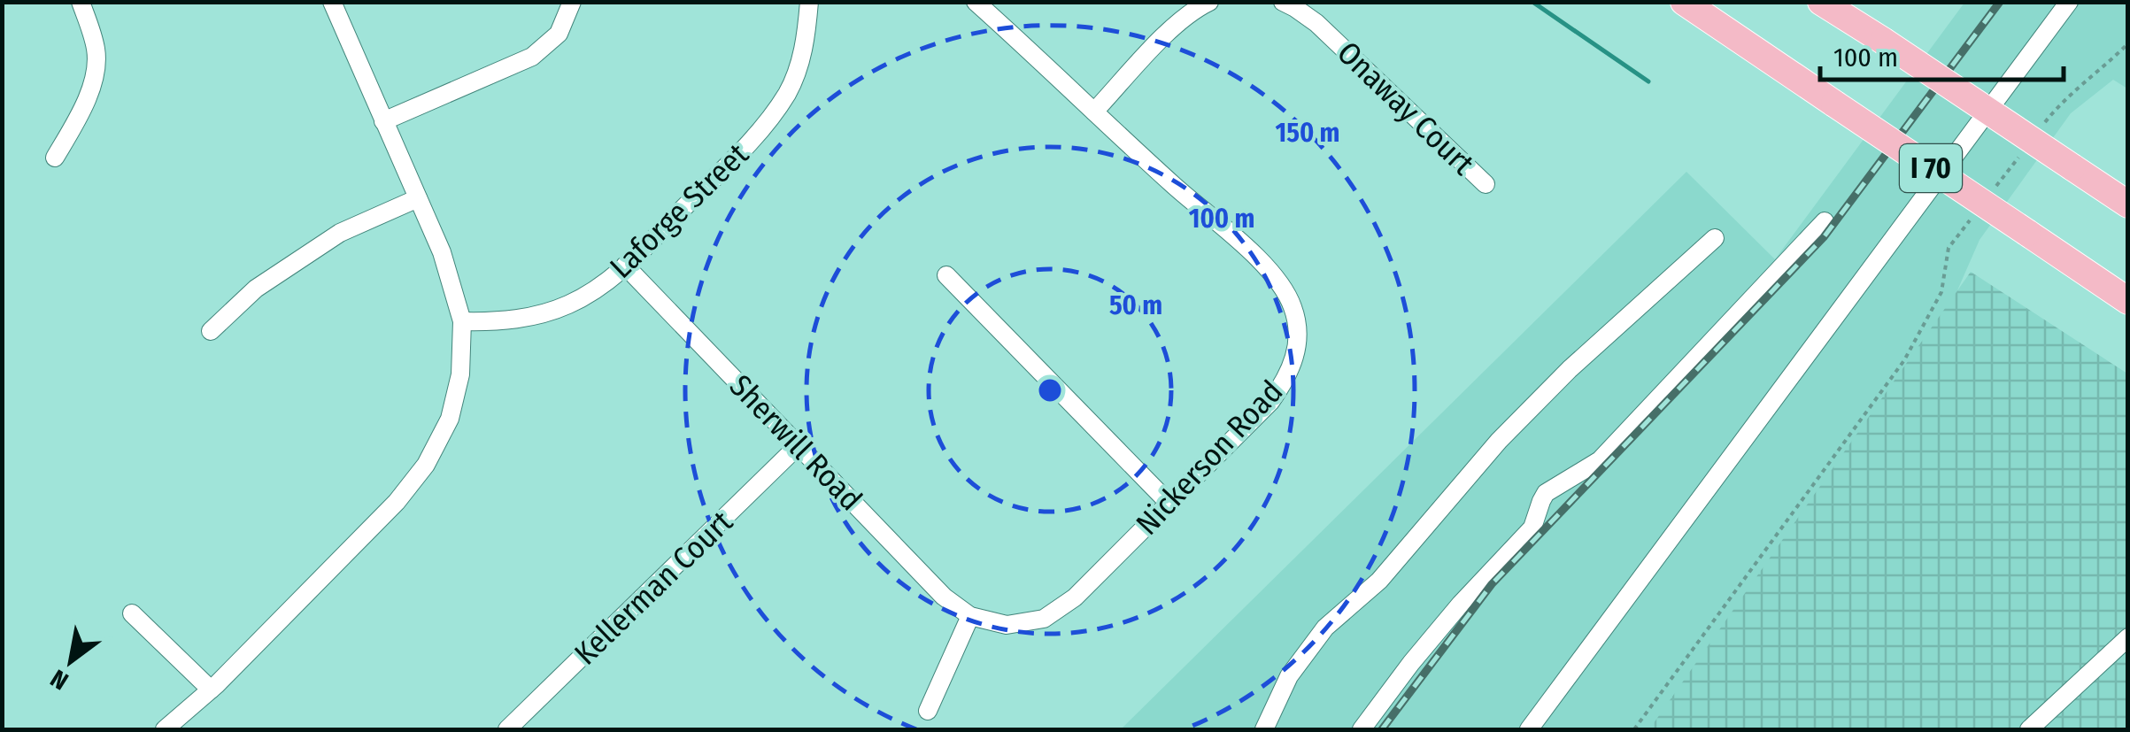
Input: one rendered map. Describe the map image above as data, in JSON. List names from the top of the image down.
{
  "streets": {
    "highway": ["I 70"],
    "street": [
      "Onaway Court",
      "Laforge Street",
      "Sherwill Road",
      "Nickerson Road",
      "Kellerman Court"
    ]
  },
  "crossings": [
    ["Laforge Street", "Sherwill Road"],
    ["Sherwill Road", "Nickerson Road"],
    ["Sherwill Road", "Kellerman Court"]
  ],
  "scale_bar": "100 m",
  "north": "bottom left",
  "rings": ["150 m", "100 m", "50 m"]
}
